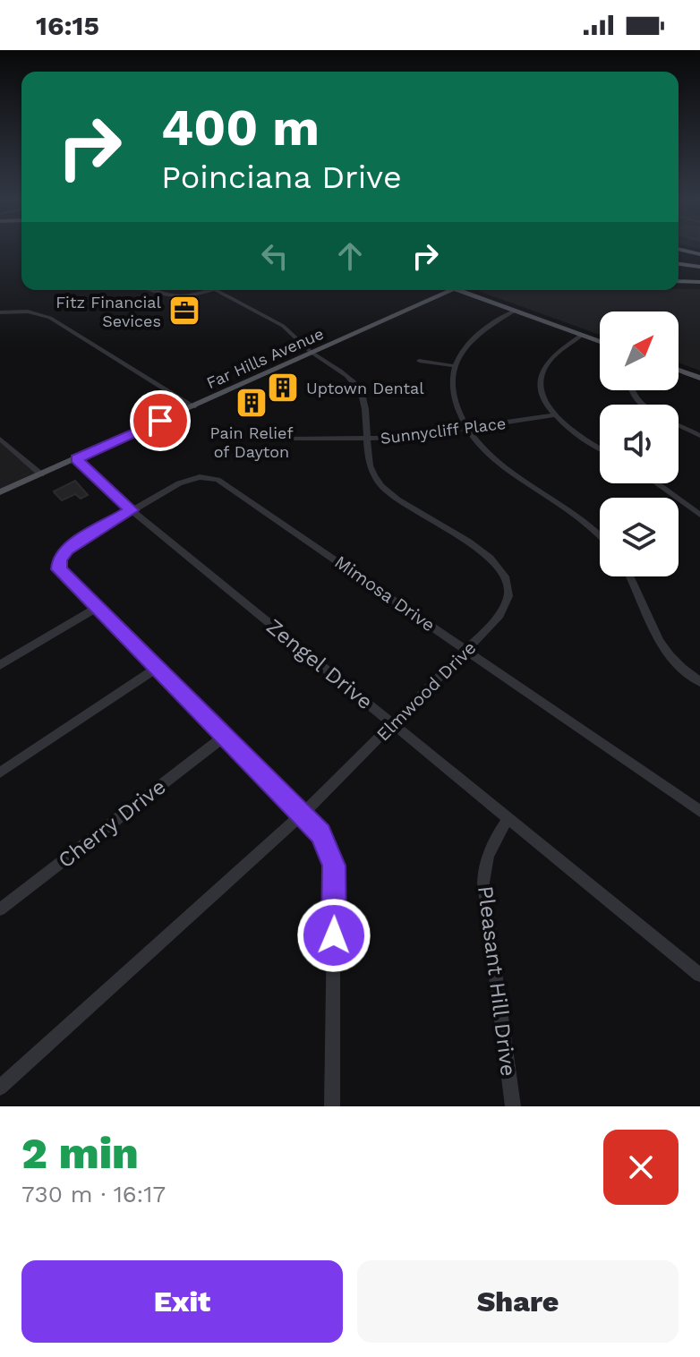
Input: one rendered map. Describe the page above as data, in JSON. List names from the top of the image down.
{
  "streets": {
    "main road": ["Far Hills Avenue"],
    "street": [
      "Sunnycliff Place",
      "Mimosa Drive",
      "Zengel Drive",
      "Elmwood Drive",
      "Cherry Drive",
      "Pleasant Hill Drive"
    ]
  },
  "crossings": [
    ["Far Hills Avenue", "Zengel Drive"],
    ["Far Hills Avenue", "Elmwood Drive"],
    ["Sunnycliff Place", "Elmwood Drive"],
    ["Mimosa Drive", "Zengel Drive"],
    ["Mimosa Drive", "Elmwood Drive"],
    ["Zengel Drive", "Elmwood Drive"],
    ["Zengel Drive", "Pleasant Hill Drive"]
  ],
  "places": {
    "office": ["Fitz Financial Sevices"],
    "building": ["Uptown Dental", "Pain Relief of Dayton"]
  },
  "north": "top right",
  "page": {
    "status": "16:15",
    "turn": ["400 m", "Poinciana Drive"],
    "heading": ["2 min", "730 m · 16:17"],
    "buttons": ["Exit", "Share"]
  }
}
